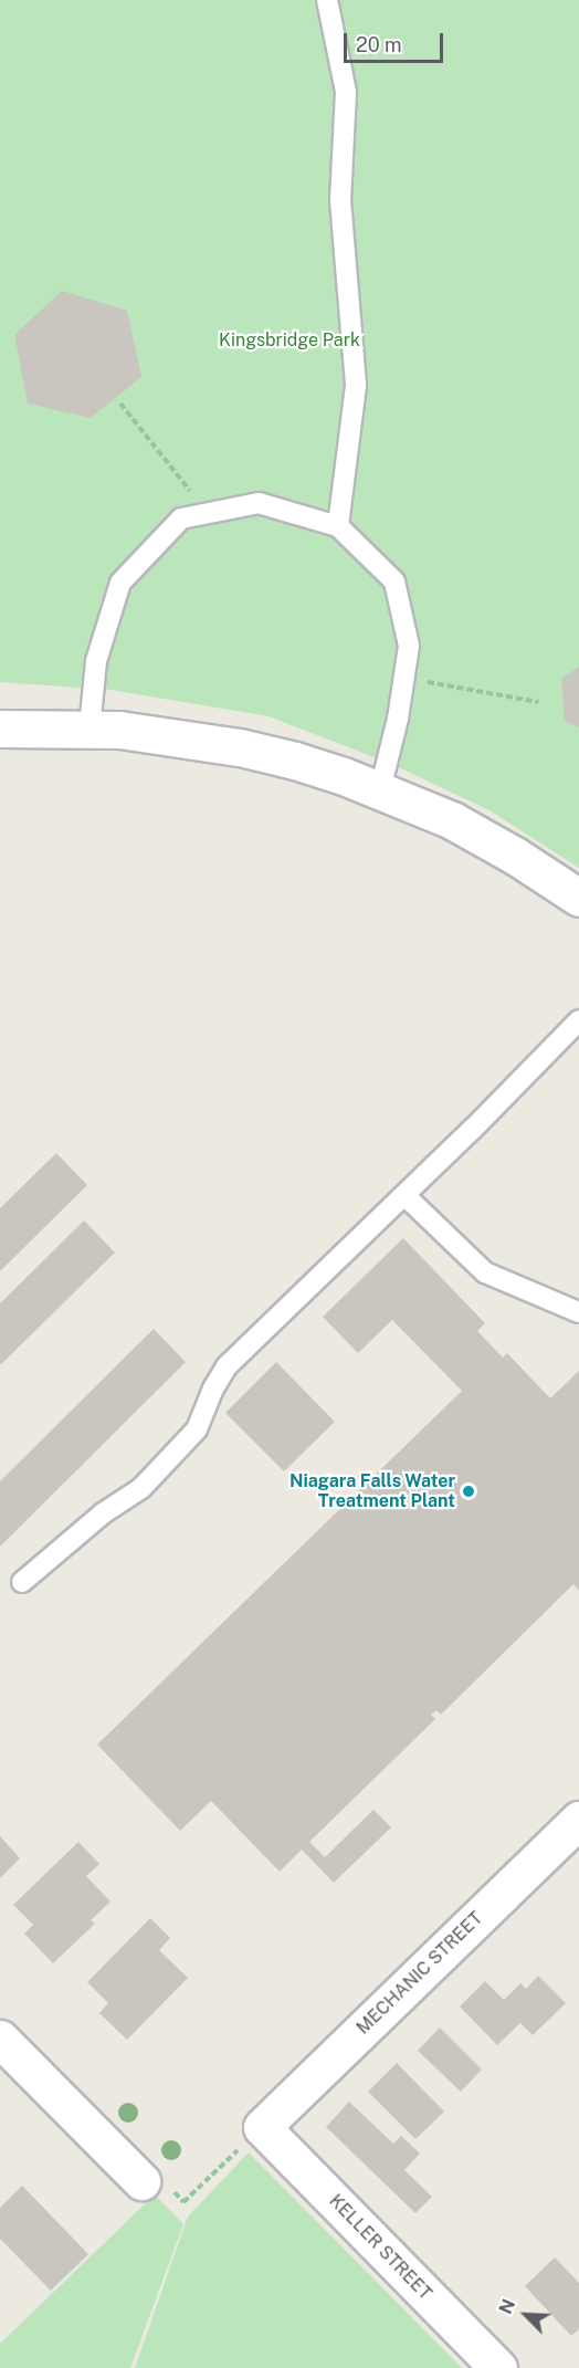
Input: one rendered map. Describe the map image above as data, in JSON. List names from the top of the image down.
{
  "streets": {
    "street": ["MECHANIC STREET", "KELLER STREET"]
  },
  "crossings": [
    ["MECHANIC STREET", "KELLER STREET"]
  ],
  "parks": ["Kingsbridge Park"],
  "places": ["Niagara Falls Water Treatment Plant"],
  "scale_bar": "20 m",
  "north": "top left"
}
